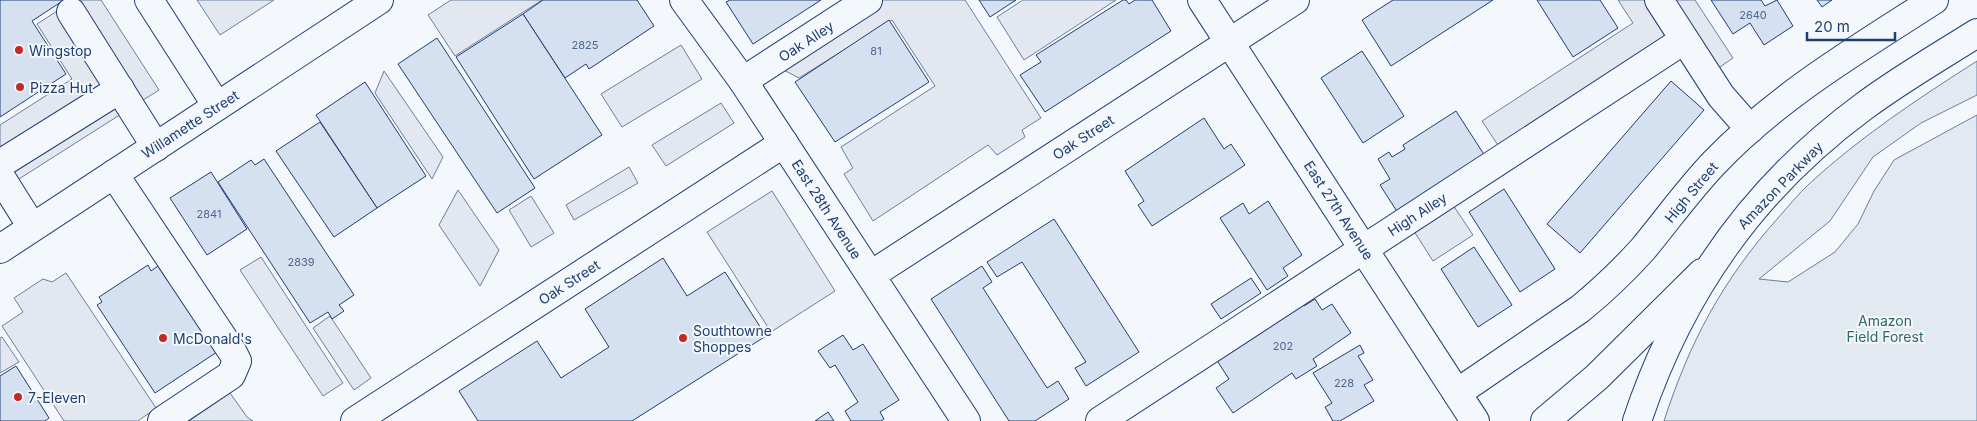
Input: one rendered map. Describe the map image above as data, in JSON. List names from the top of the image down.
{
  "streets": {
    "street": [
      "Oak Alley",
      "Willamette Street",
      "Oak Street",
      "Amazon Parkway",
      "High Street",
      "East 28th Avenue",
      "East 27th Avenue",
      "High Alley"
    ]
  },
  "crossings": [
    ["Oak Alley", "East 28th Avenue"],
    ["Oak Street", "East 28th Avenue"],
    ["Oak Street", "East 27th Avenue"],
    ["High Street", "East 27th Avenue"],
    ["East 27th Avenue", "High Alley"]
  ],
  "parks": ["Amazon Field Forest"],
  "places": [
    "Wingstop",
    "Pizza Hut",
    "McDonald's",
    "Southtowne Shoppes",
    "7-Eleven"
  ],
  "house_numbers": [
    "2640",
    "2825",
    "81",
    "2841",
    "2839",
    "202",
    "228"
  ],
  "scale_bar": "20 m"
}
